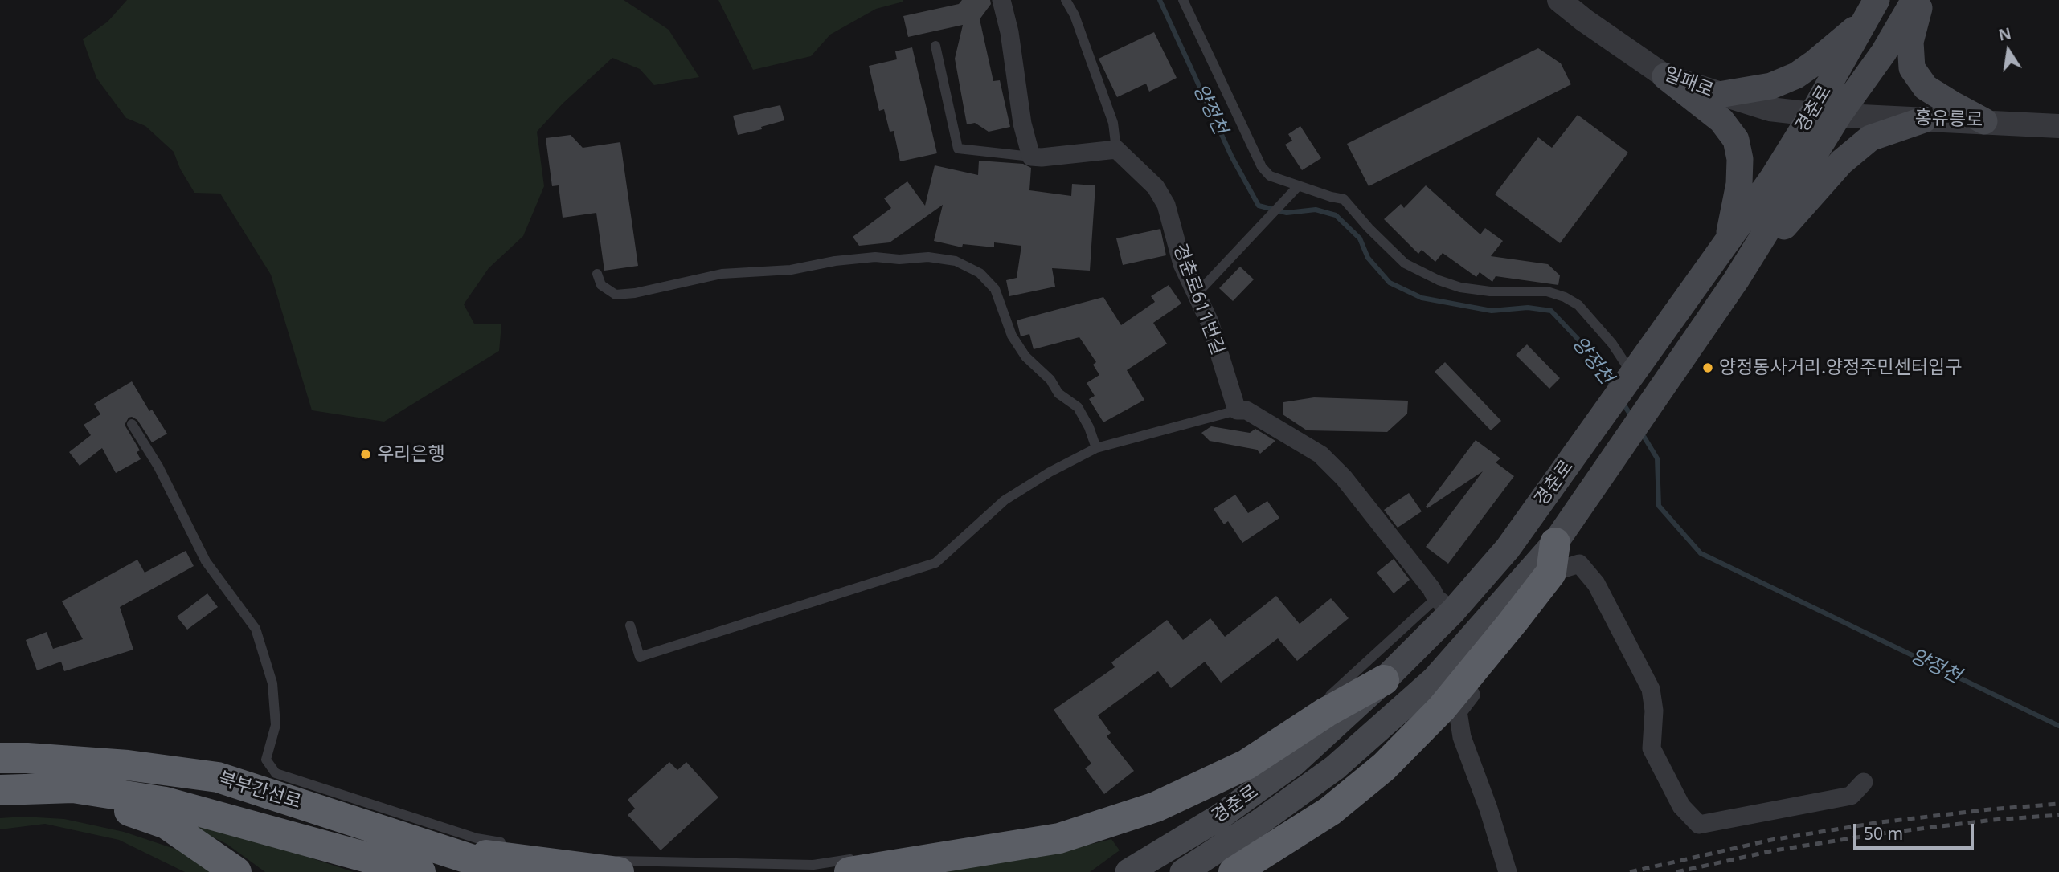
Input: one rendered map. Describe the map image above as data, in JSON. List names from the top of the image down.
{
  "streets": {
    "highway": ["북부간선로"],
    "main road": ["경춘로"],
    "street": ["일패로", "홍유릉로", "경춘로611번길"]
  },
  "crossings": [
    ["일패로", "경춘로"],
    ["일패로", "홍유릉로"],
    ["경춘로", "홍유릉로"]
  ],
  "water": ["양정천"],
  "places": ["양정동사거리.양정주민센터입구", "우리은행"],
  "scale_bar": "50 m",
  "north": "top"
}
